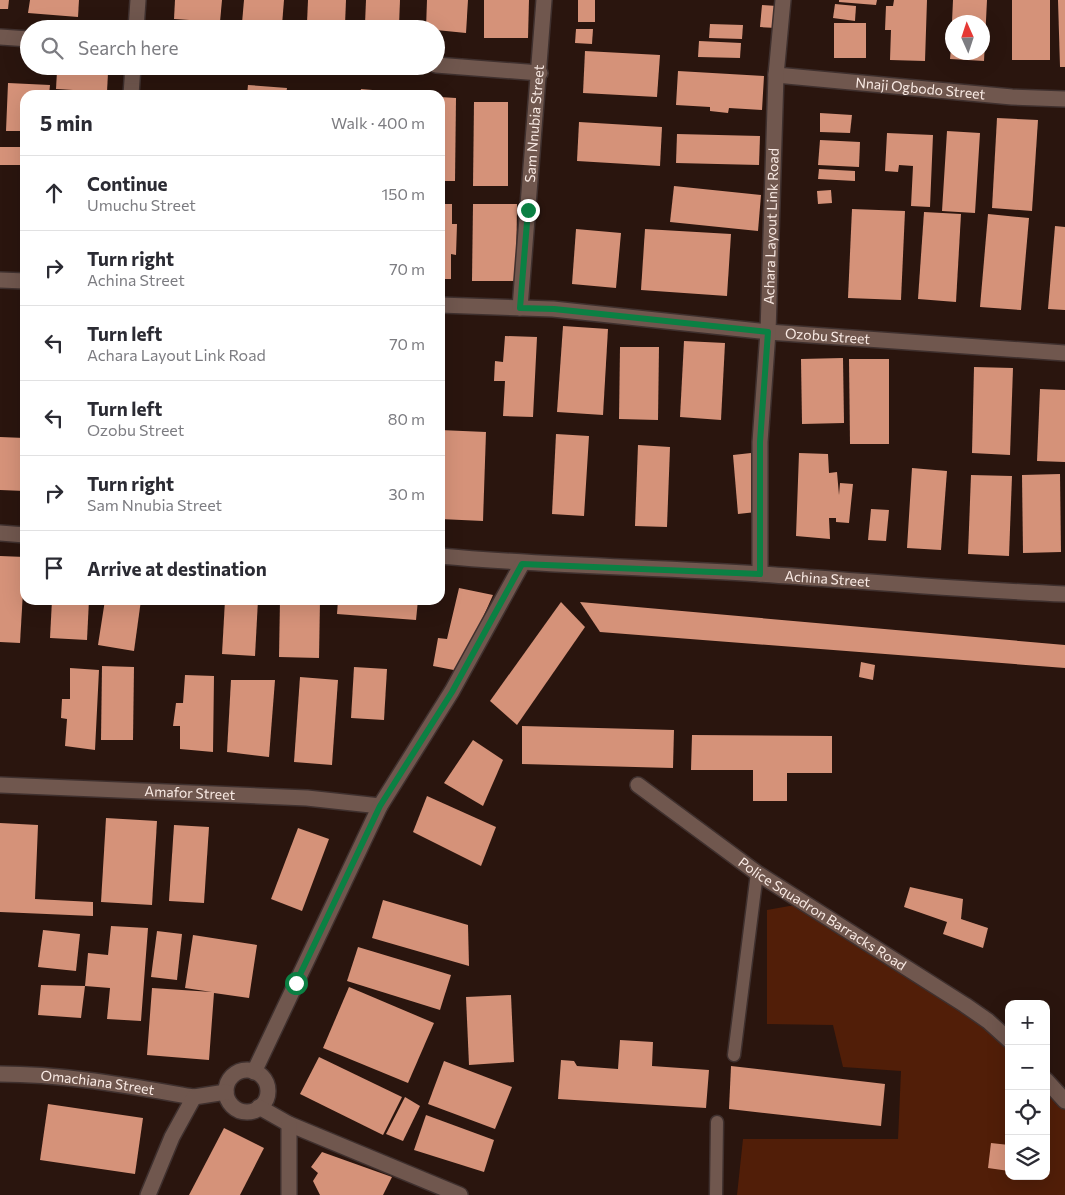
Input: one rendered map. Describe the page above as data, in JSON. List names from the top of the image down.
{
  "streets": {
    "street": [
      "Nnaji Ogbodo Street",
      "Sam Nnubia Street",
      "Achara Layout Link Road",
      "Ozobu Street",
      "Achina Street",
      "Amafor Street",
      "Police Squadron Barracks Road",
      "Omachiana Street"
    ]
  },
  "crossings": [
    ["Nnaji Ogbodo Street", "Achara Layout Link Road"],
    ["Sam Nnubia Street", "Ozobu Street"],
    ["Achara Layout Link Road", "Ozobu Street"],
    ["Achara Layout Link Road", "Achina Street"]
  ],
  "north": "top",
  "page": {
    "search": "Search here",
    "heading": ["5 min", "Walk · 400 m"],
    "list": [
      ["Continue", "Umuchu Street", "150 m"],
      ["Turn right", "Achina Street", "70 m"],
      ["Turn left", "Achara Layout Link Road", "70 m"],
      ["Turn left", "Ozobu Street", "80 m"],
      ["Turn right", "Sam Nnubia Street", "30 m"],
      "Arrive at destination"
    ],
    "map_buttons": ["+", "−"]
  }
}
